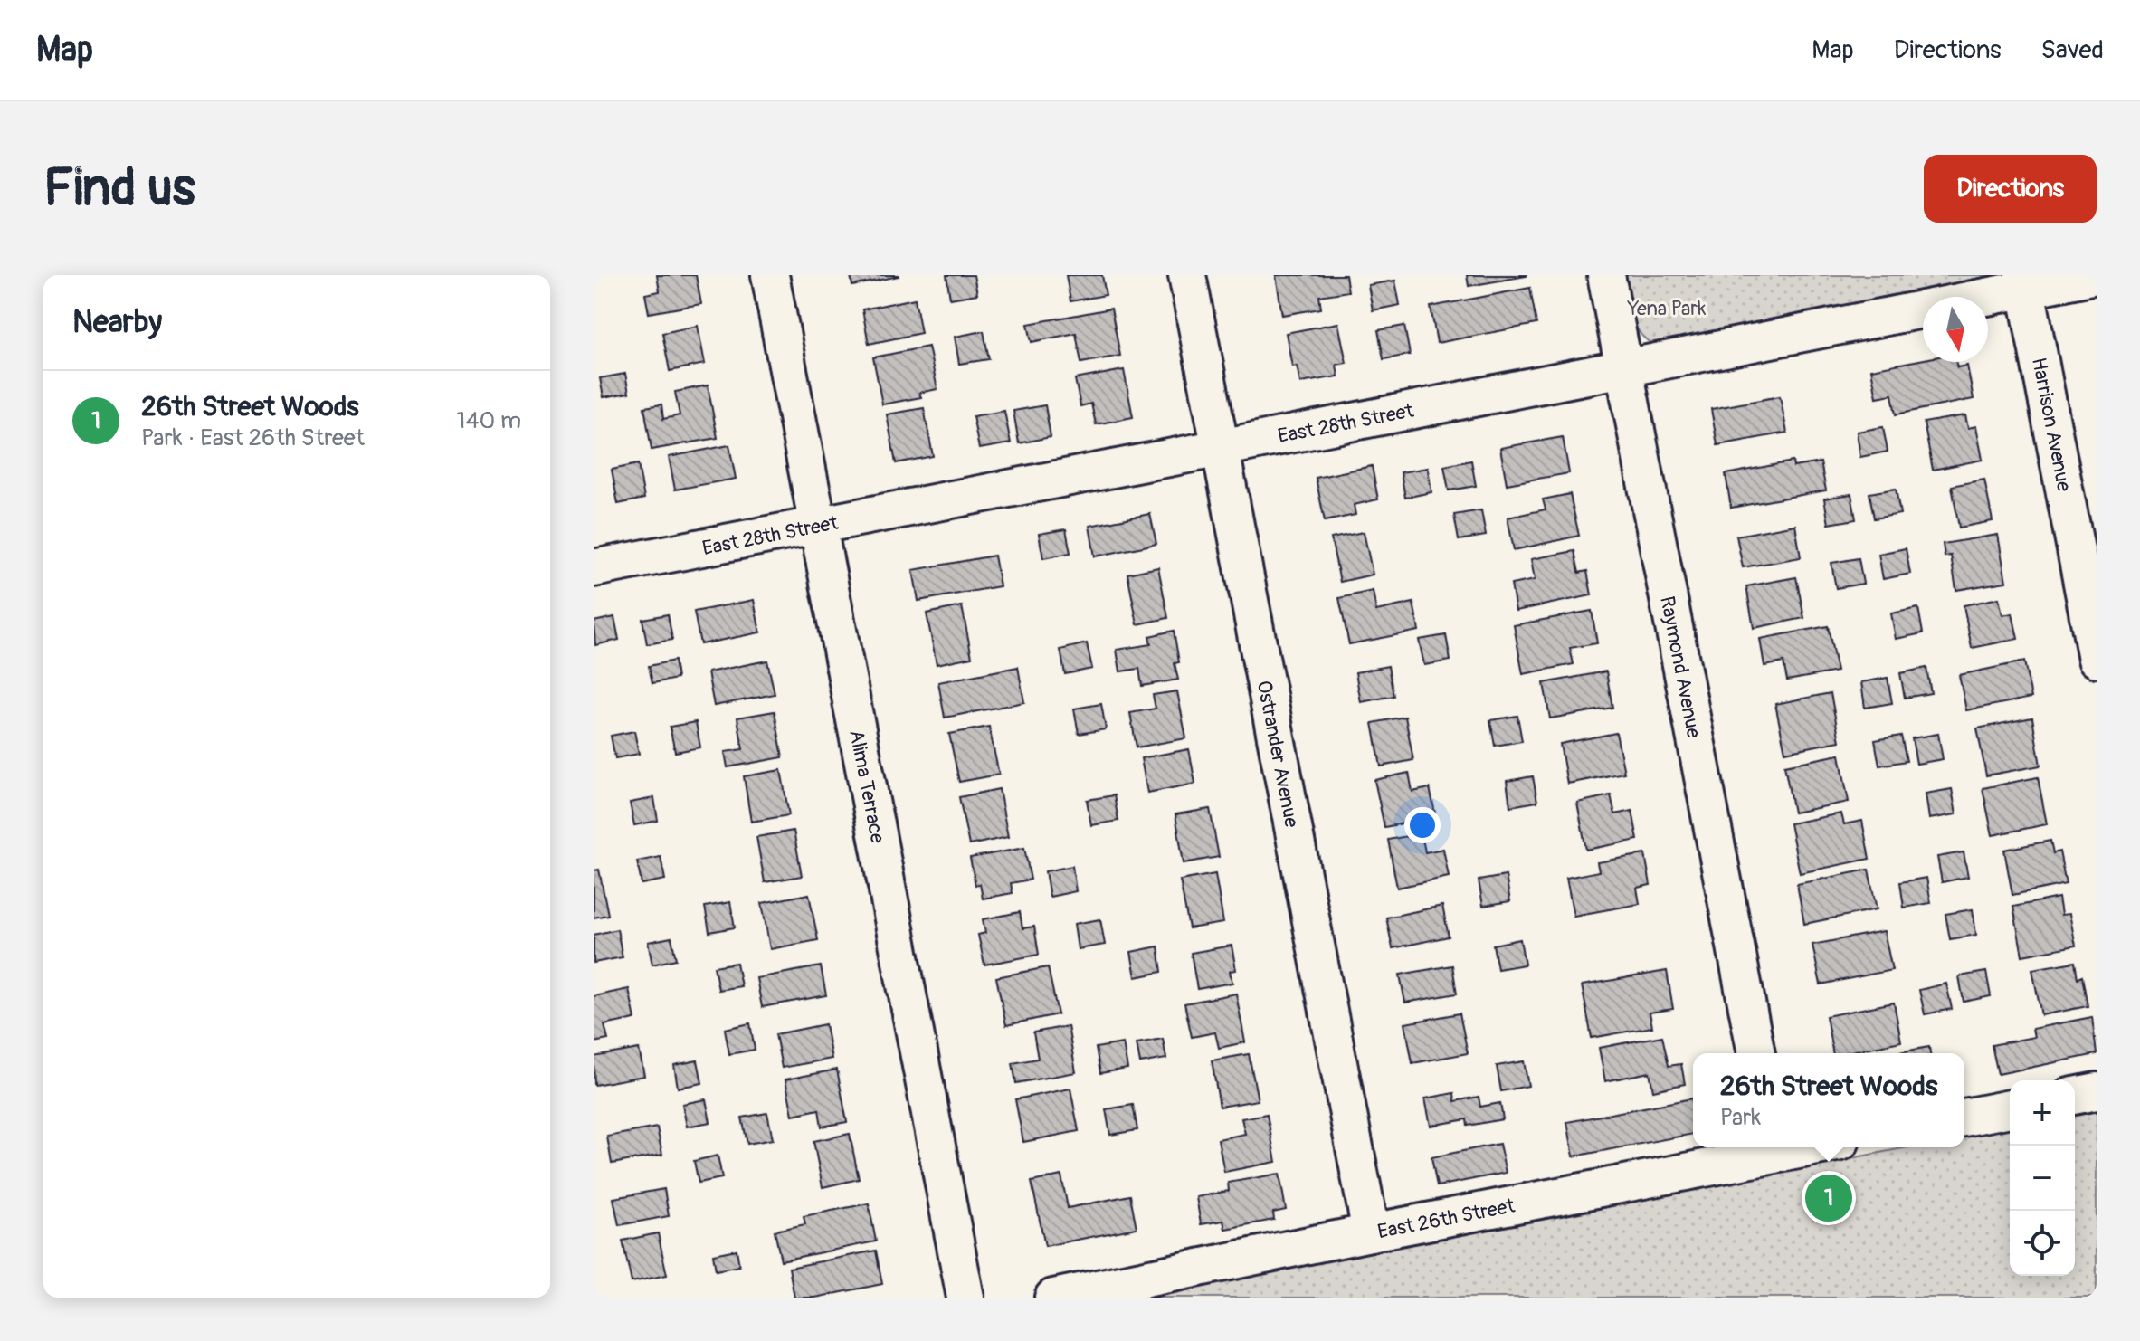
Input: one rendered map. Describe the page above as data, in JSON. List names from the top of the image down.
{
  "streets": {
    "street": [
      "East 28th Street",
      "Harrison Avenue",
      "Raymond Avenue",
      "Ostrander Avenue",
      "Alima Terrace",
      "East 26th Street"
    ]
  },
  "crossings": [
    ["East 28th Street", "Harrison Avenue"],
    ["East 28th Street", "Raymond Avenue"],
    ["East 28th Street", "Ostrander Avenue"],
    ["East 28th Street", "Alima Terrace"],
    ["Ostrander Avenue", "East 26th Street"]
  ],
  "parks": ["Yena Park"],
  "north": "bottom",
  "page": {
    "header": "Map",
    "nav": ["Map", "Directions", "Saved"],
    "buttons": "Directions",
    "title": "Find us",
    "heading": "Nearby",
    "list": [
      {
        "mark": "1",
        "name": "26th Street Woods",
        "note": "Park · East 26th Street",
        "value": "140 m"
      }
    ],
    "popup": ["26th Street Woods", "Park"],
    "map_buttons": ["+", "−"],
    "pins": "1"
  }
}
